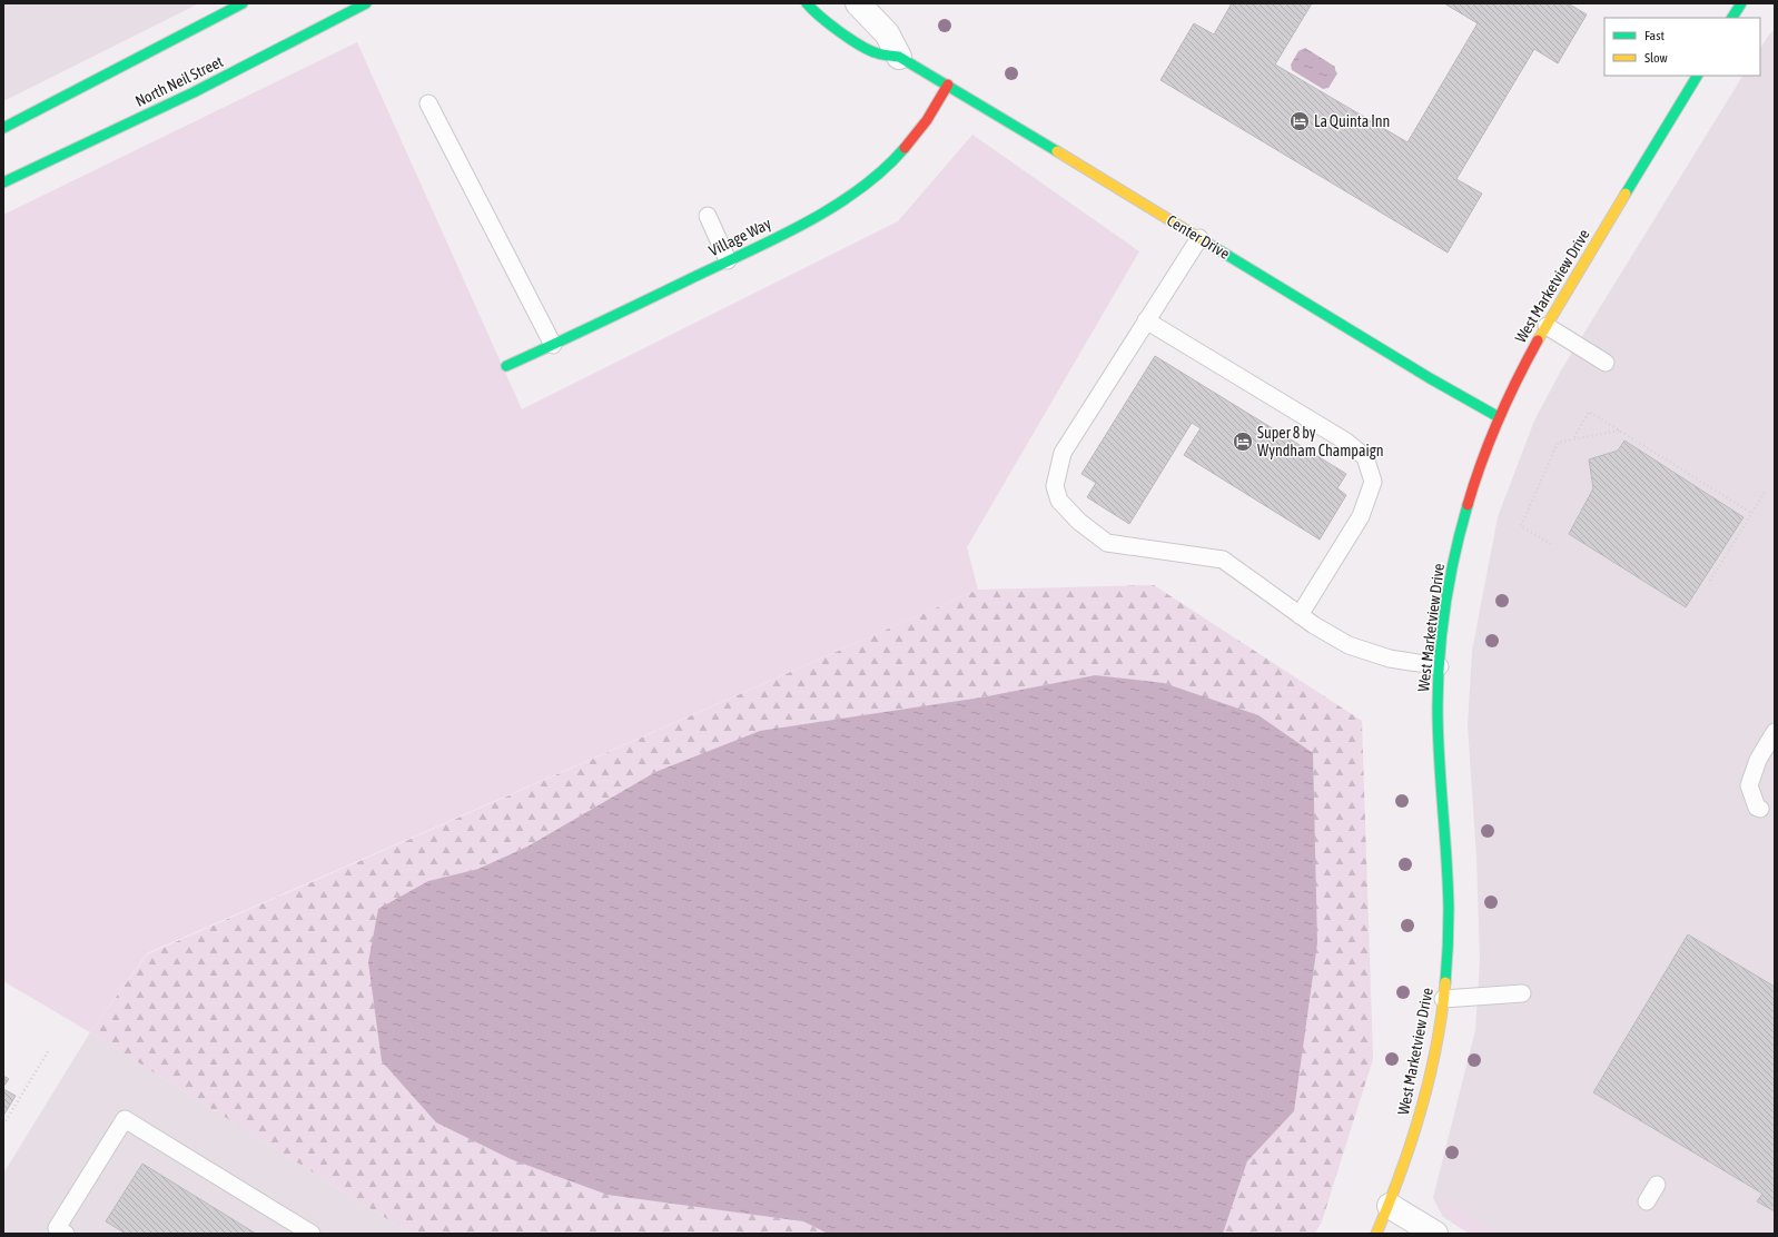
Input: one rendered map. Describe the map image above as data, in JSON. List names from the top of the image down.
{
  "streets": {
    "main road": [
      "North Neil Street",
      "Village Way",
      "Center Drive",
      "West Marketview Drive"
    ]
  },
  "crossings": [
    ["Village Way", "Center Drive"],
    ["Center Drive", "West Marketview Drive"]
  ],
  "places": {
    "hotel": ["La Quinta Inn", "Super 8 by Wyndham Champaign"]
  },
  "legend": ["Fast", "Slow"]
}
